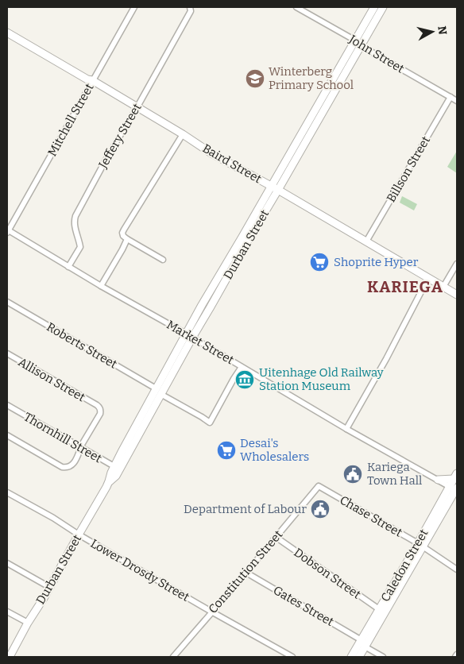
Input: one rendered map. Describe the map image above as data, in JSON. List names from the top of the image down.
{
  "streets": {
    "street": [
      "John Street",
      "Mitchell Street",
      "Jeffery Street",
      "Baird Street",
      "Billson Street",
      "Durban Street",
      "Market Street",
      "Roberts Street",
      "Allison Street",
      "Thornhill Street",
      "Chase Street",
      "Caledon Street",
      "Lower Drosdy Street",
      "Constitution Street",
      "Dobson Street",
      "Gates Street"
    ]
  },
  "crossings": [
    ["John Street", "Billson Street"],
    ["John Street", "Durban Street"],
    ["Mitchell Street", "Baird Street"],
    ["Mitchell Street", "Market Street"],
    ["Jeffery Street", "Baird Street"],
    ["Jeffery Street", "Market Street"],
    ["Baird Street", "Billson Street"],
    ["Baird Street", "Durban Street"],
    ["Durban Street", "Market Street"],
    ["Durban Street", "Roberts Street"],
    ["Durban Street", "Thornhill Street"],
    ["Durban Street", "Lower Drosdy Street"],
    ["Market Street", "Caledon Street"],
    ["Allison Street", "Thornhill Street"],
    ["Chase Street", "Caledon Street"],
    ["Chase Street", "Constitution Street"],
    ["Caledon Street", "Dobson Street"],
    ["Caledon Street", "Gates Street"],
    ["Lower Drosdy Street", "Constitution Street"],
    ["Constitution Street", "Dobson Street"],
    ["Constitution Street", "Gates Street"]
  ],
  "districts": ["KARIEGA"],
  "places": {
    "school or university": ["Winterberg Primary School"],
    "supermarket": ["Shoprite Hyper", "Desai's Wholesalers"],
    "museum": ["Uitenhage Old Railway Station Museum"],
    "public building": ["Kariega Town Hall", "Department of Labour"]
  },
  "north": "right"
}
